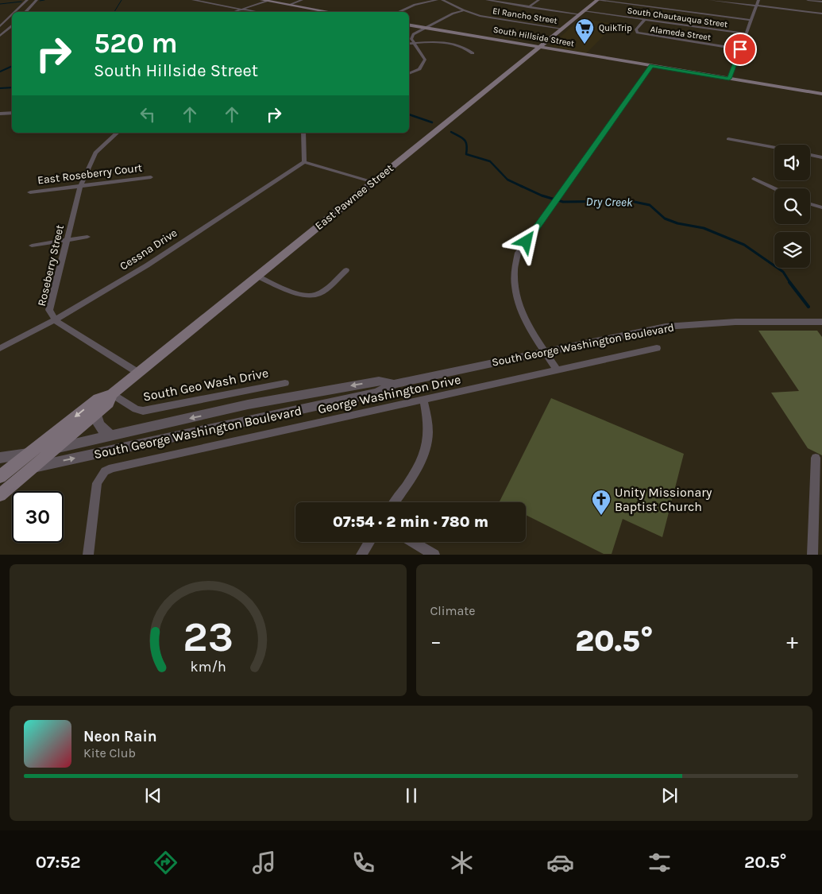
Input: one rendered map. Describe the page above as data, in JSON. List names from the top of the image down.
{
  "streets": {
    "main road": ["South Hillside Street", "East Pawnee Street"],
    "street": [
      "El Rancho Street",
      "South Chautauqua Street",
      "Alameda Street",
      "East Roseberry Court",
      "Cessna Drive",
      "Roseberry Street",
      "South George Washington Boulevard",
      "South Geo Wash Drive",
      "George Washington Drive"
    ]
  },
  "crossings": [
    ["El Rancho Street", "East Pawnee Street"],
    ["South Chautauqua Street", "Alameda Street"],
    ["South Chautauqua Street", "East Pawnee Street"],
    ["South Hillside Street", "East Pawnee Street"],
    ["East Roseberry Court", "Roseberry Street"],
    ["East Pawnee Street", "Roseberry Street"],
    ["East Pawnee Street", "South George Washington Boulevard"],
    ["East Pawnee Street", "South Geo Wash Drive"],
    ["Cessna Drive", "Roseberry Street"]
  ],
  "water": ["Dry Creek"],
  "places": {
    "supermarket": ["QuikTrip"],
    "church": ["Unity Missionary Baptist Church"]
  },
  "page": {
    "turn": ["520 m", "South Hillside Street"],
    "limit": "30",
    "trip": "07:54 · 2 min · 780 m",
    "tile": "Climate",
    "heat": ["−", "20.5°", "+"],
    "song": ["Neon Rain", "Kite Club"],
    "tabs": ["07:52", "20.5°"],
    "gauge": ["23", "km/h"]
  }
}
